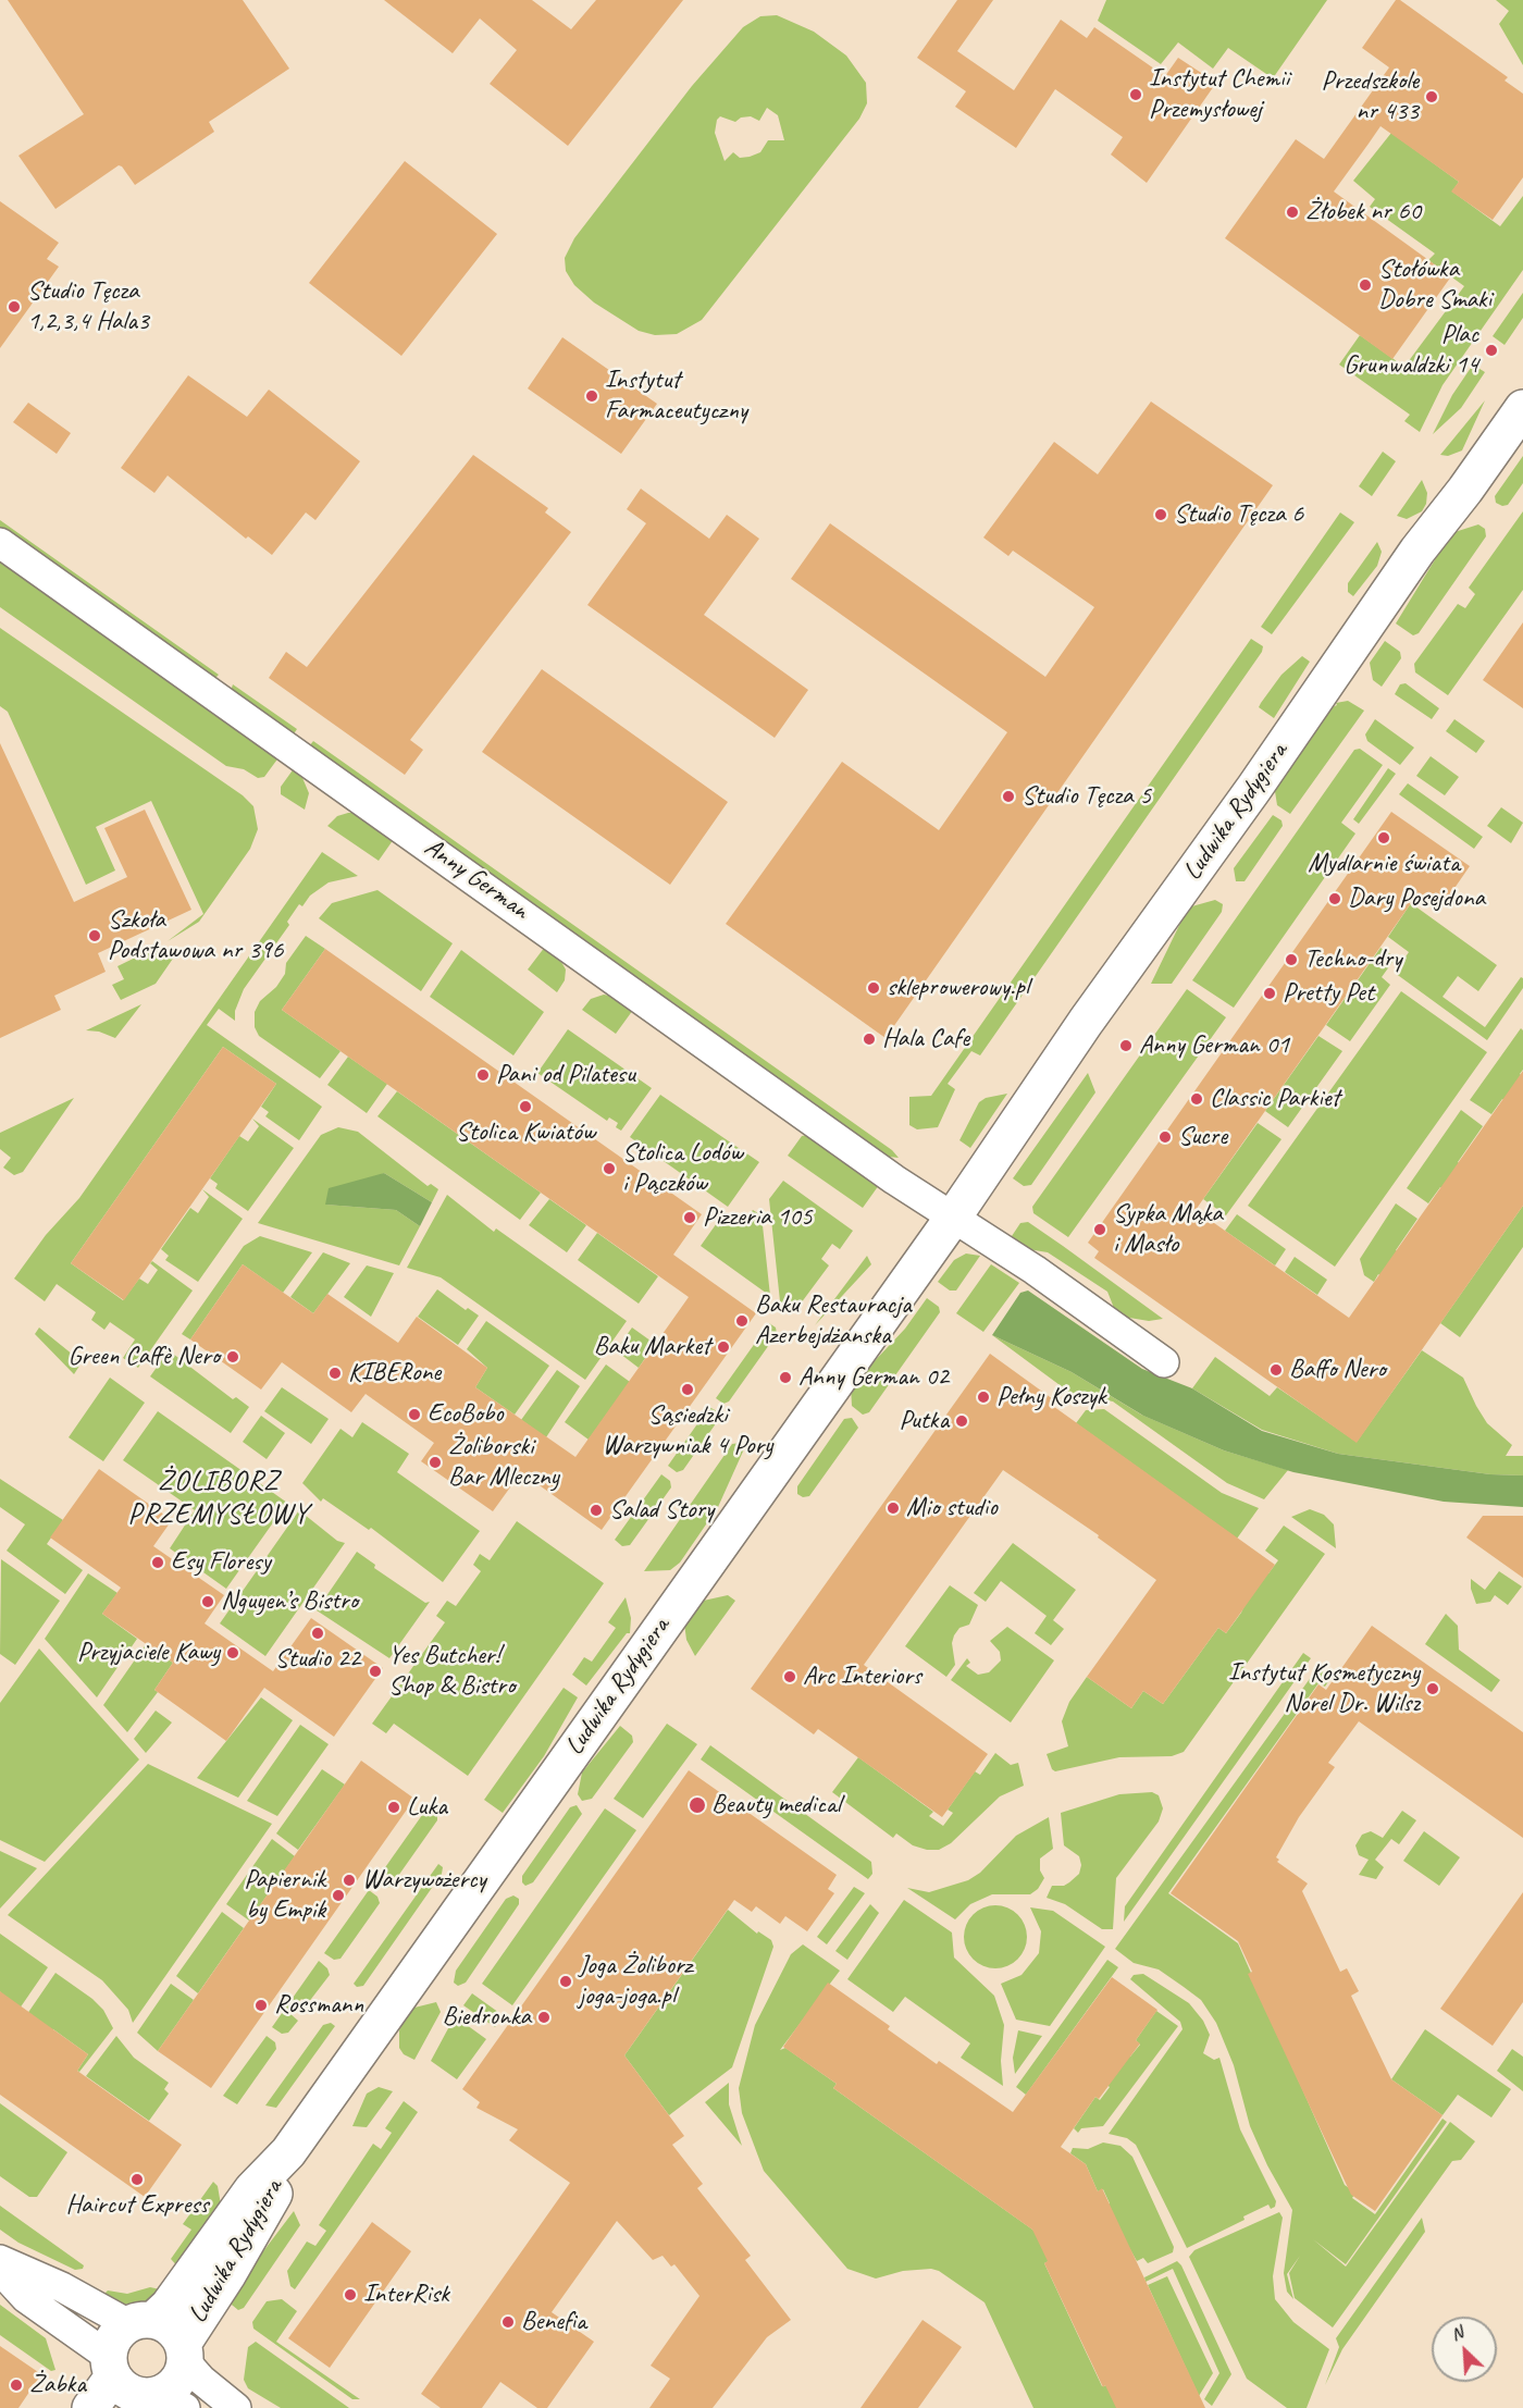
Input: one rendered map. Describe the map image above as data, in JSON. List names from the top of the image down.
{
  "streets": {
    "street": ["Ludwika Rydygiera", "Anny German"]
  },
  "crossings": [
    ["Ludwika Rydygiera", "Anny German"]
  ],
  "districts": ["ŻOLIBORZ PRZEMYSŁOWY"],
  "places": [
    "Instytut Chemii Przemysłowej",
    "Przedszkole nr 433",
    "Żłobek nr 60",
    "Stołówka Dobre Smaki",
    "Studio Tęcza 1,2,3,4 Hala3",
    "Plac Grunwaldzki 14",
    "Instytut Farmaceutyczny",
    "Studio Tęcza 6",
    "Studio Tęcza 5",
    "Mydlarnie świata",
    "Dary Posejdona",
    "Szkoła Podstawowa nr 396",
    "Techno-dry",
    "skleprowerowy.pl",
    "Pretty Pet",
    "Hala Cafe",
    "Anny German 01",
    "Pani od Pilatesu",
    "Classic Parkiet",
    "Stolica Kwiatów",
    "Sucre",
    "Stolica Lodów i Pączków",
    "Pizzeria 105",
    "Sypka Mąka i Masło",
    "Baku Restauracja Azerbejdżanska",
    "Baku Market",
    "Green Caffè Nero",
    "Baffo Nero",
    "KIBERone",
    "Anny German 02",
    "Sąsiedzki Warzywniak 4 Pory",
    "Pełny Koszyk",
    "EcoBobo",
    "Putka",
    "Żoliborski Bar Mleczny",
    "Mio studio",
    "Salad Story",
    "Esy Floresy",
    "Nguyen’s Bistro",
    "Studio 22",
    "Przyjaciele Kawy",
    "Yes Butcher! Shop & Bistro",
    "Arc Interiors",
    "Instytut Kosmetyczny Norel Dr. Wilsz",
    "Beauty medical",
    "Luka",
    "Warzywożercy",
    "Papiernik by Empik",
    "Joga Żoliborz joga-joga.pl",
    "Rossmann",
    "Biedronka",
    "Haircut Express",
    "InterRisk",
    "Benefia",
    "Żabka"
  ],
  "north": "top left"
}
